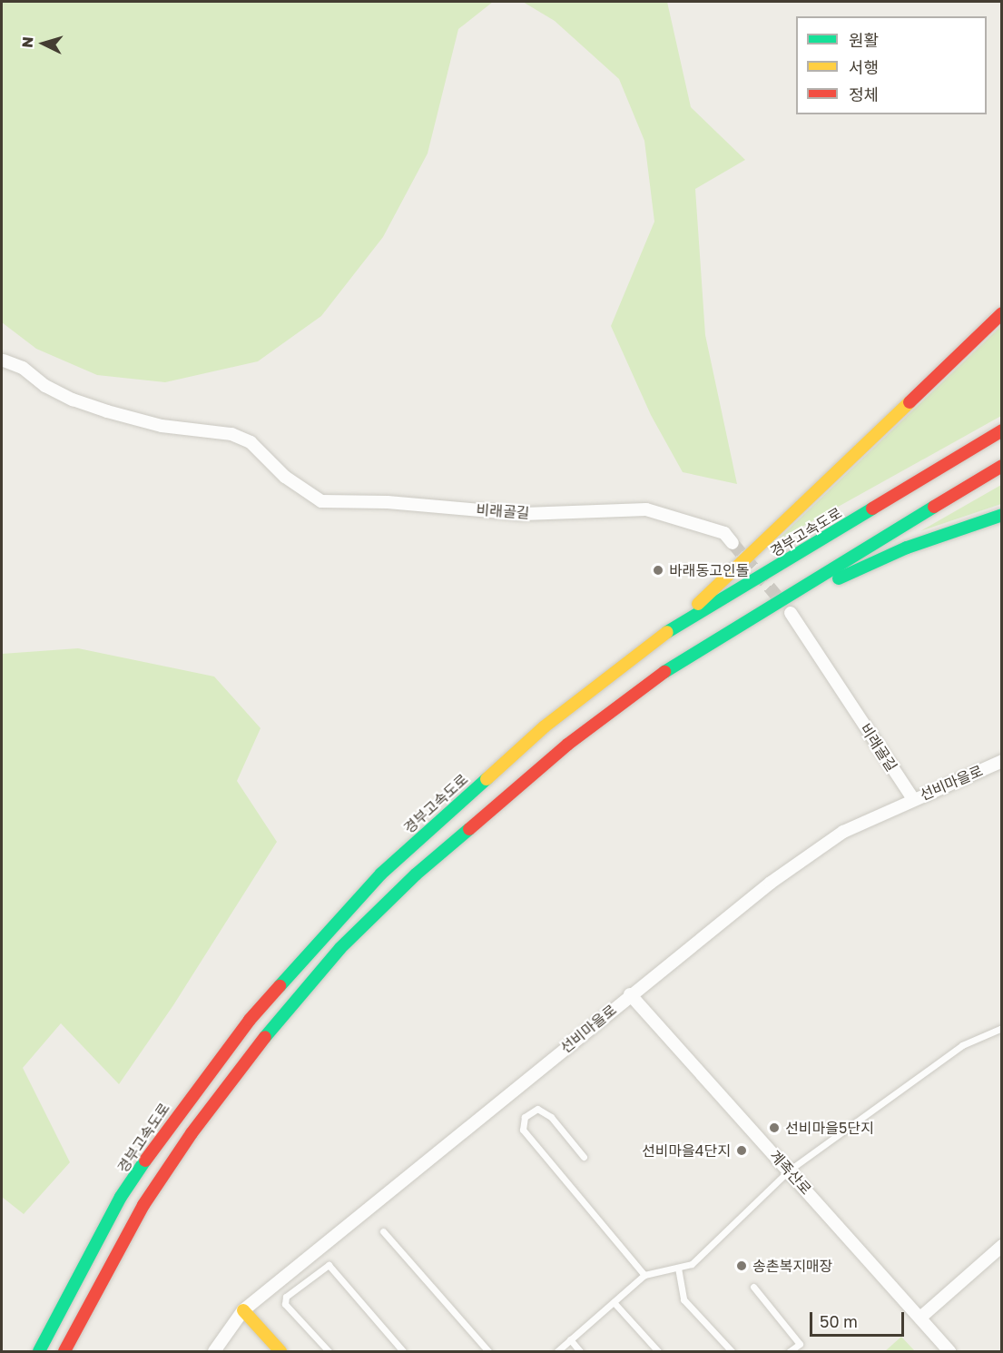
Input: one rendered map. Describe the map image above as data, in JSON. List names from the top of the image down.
{
  "streets": {
    "main road": ["경부고속도로"],
    "street": ["비래골길", "선비마을로", "계족산로"]
  },
  "crossings": [
    ["비래골길", "선비마을로"],
    ["선비마을로", "계족산로"]
  ],
  "places": [
    "바래동고인돌",
    "선비마을5단지",
    "선비마을4단지",
    "송촌복지매장"
  ],
  "legend": ["원활", "서행", "정체"],
  "scale_bar": "50 m",
  "north": "left"
}
